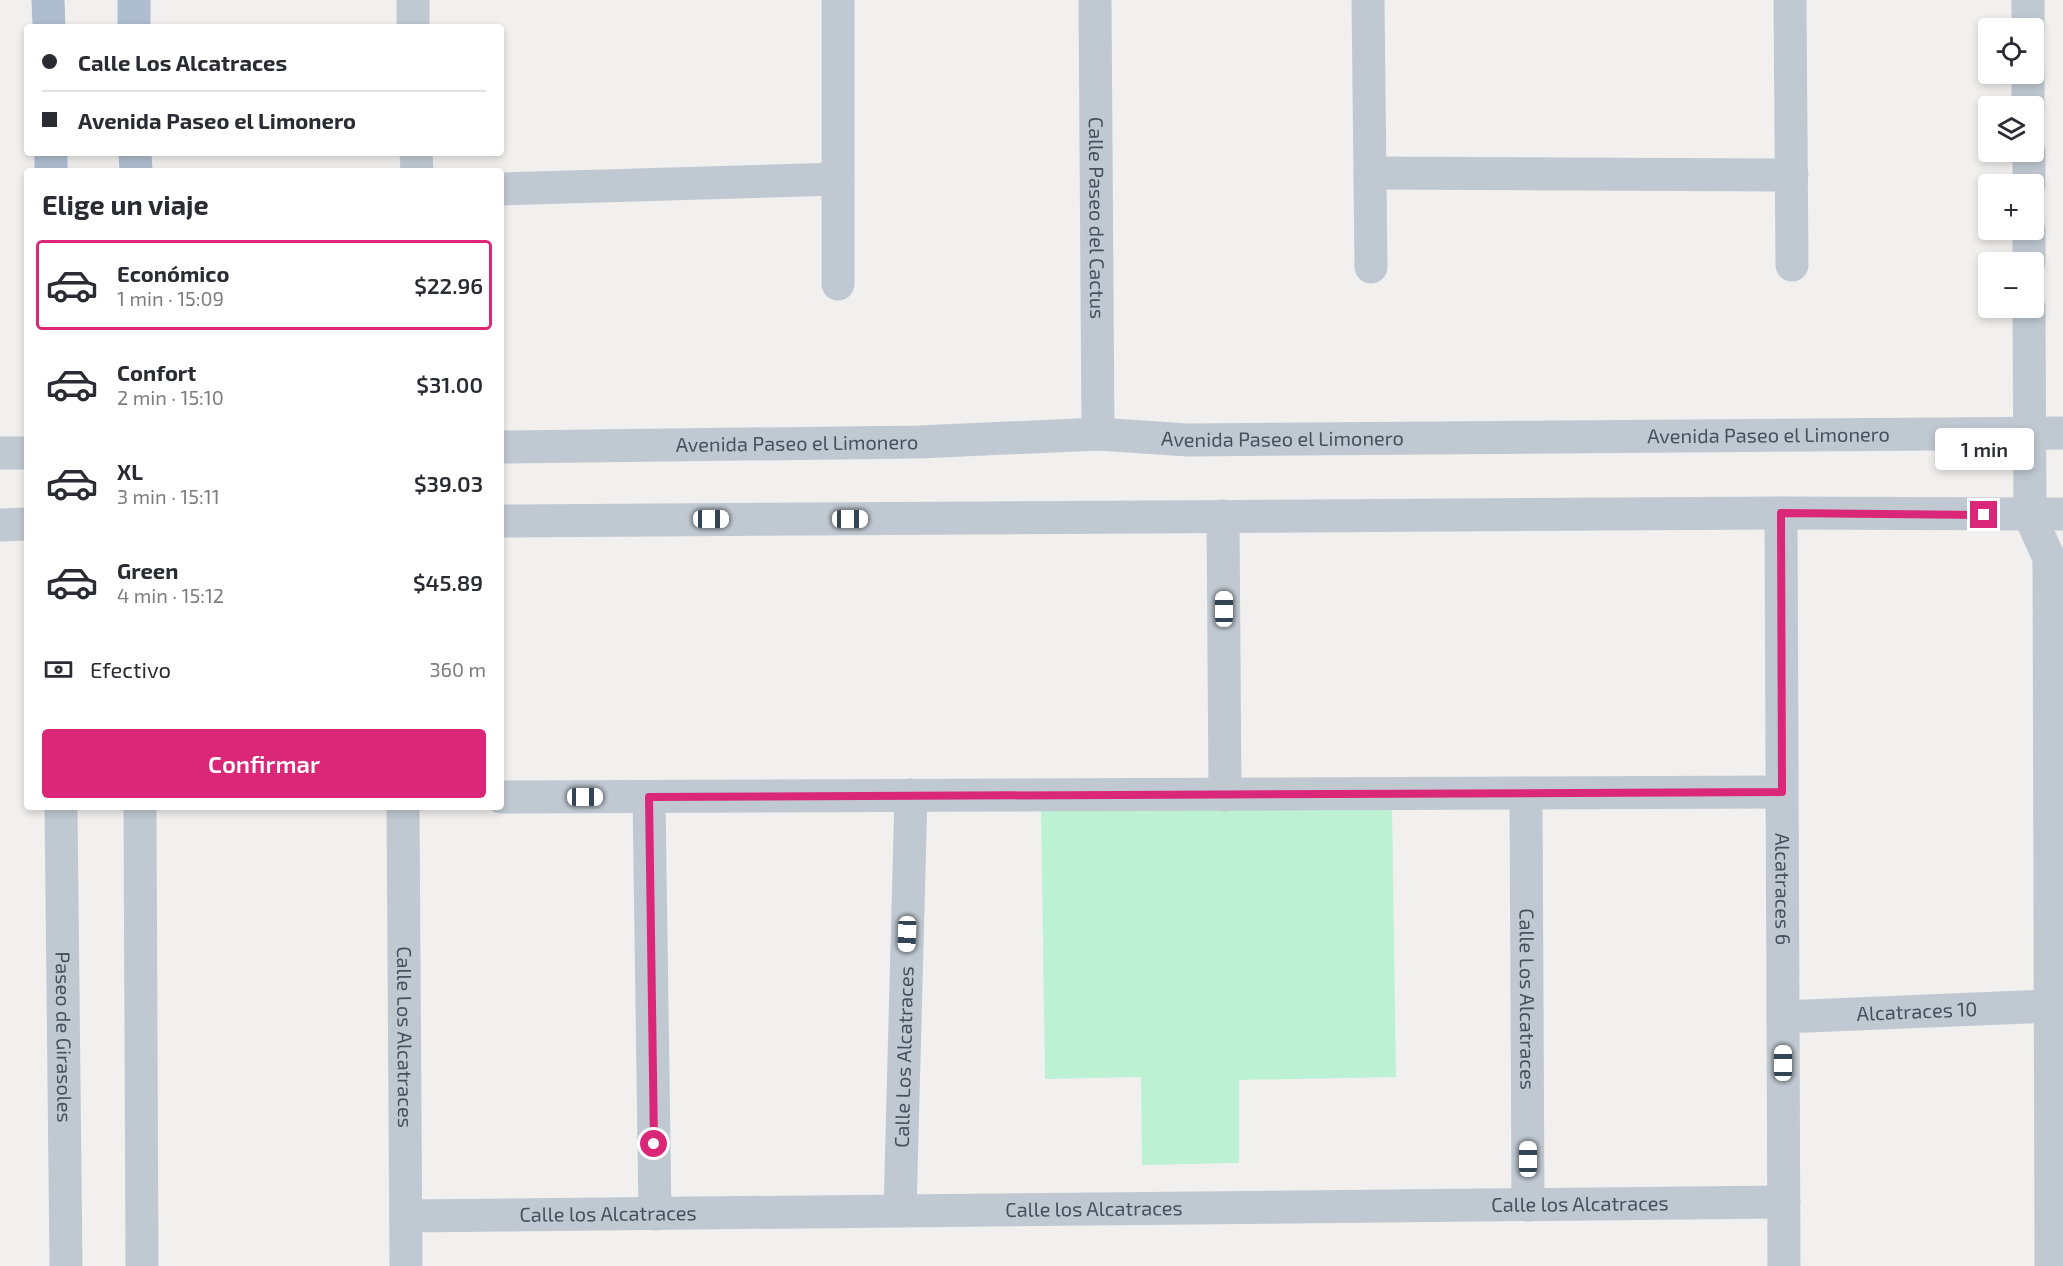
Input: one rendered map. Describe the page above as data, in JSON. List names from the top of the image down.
{
  "streets": {
    "street": [
      "Calle Paseo del Cactus",
      "Avenida Paseo el Limonero",
      "Alcatraces 6",
      "Calle Los Alcatraces",
      "Alcatraces 10",
      "Paseo de Girasoles",
      "Calle los Alcatraces"
    ]
  },
  "crossings": [
    ["Calle Paseo del Cactus", "Avenida Paseo el Limonero"],
    ["Alcatraces 6", "Alcatraces 10"],
    ["Alcatraces 6", "Calle los Alcatraces"],
    ["Calle Los Alcatraces", "Calle los Alcatraces"]
  ],
  "page": {
    "map_buttons": ["+", "−"],
    "banner": ["Calle Los Alcatraces", "Avenida Paseo el Limonero"],
    "heading": "Elige un viaje",
    "list": [
      {
        "name": "Económico",
        "note": "1 min · 15:09",
        "value": "$22.96"
      },
      {
        "name": "Confort",
        "note": "2 min · 15:10",
        "value": "$31.00"
      },
      {
        "name": "XL",
        "note": "3 min · 15:11",
        "value": "$39.03"
      },
      {
        "name": "Green",
        "note": "4 min · 15:12",
        "value": "$45.89"
      }
    ],
    "bubble": "1 min",
    "pay": ["Efectivo", "360 m"],
    "buttons": "Confirmar"
  }
}
